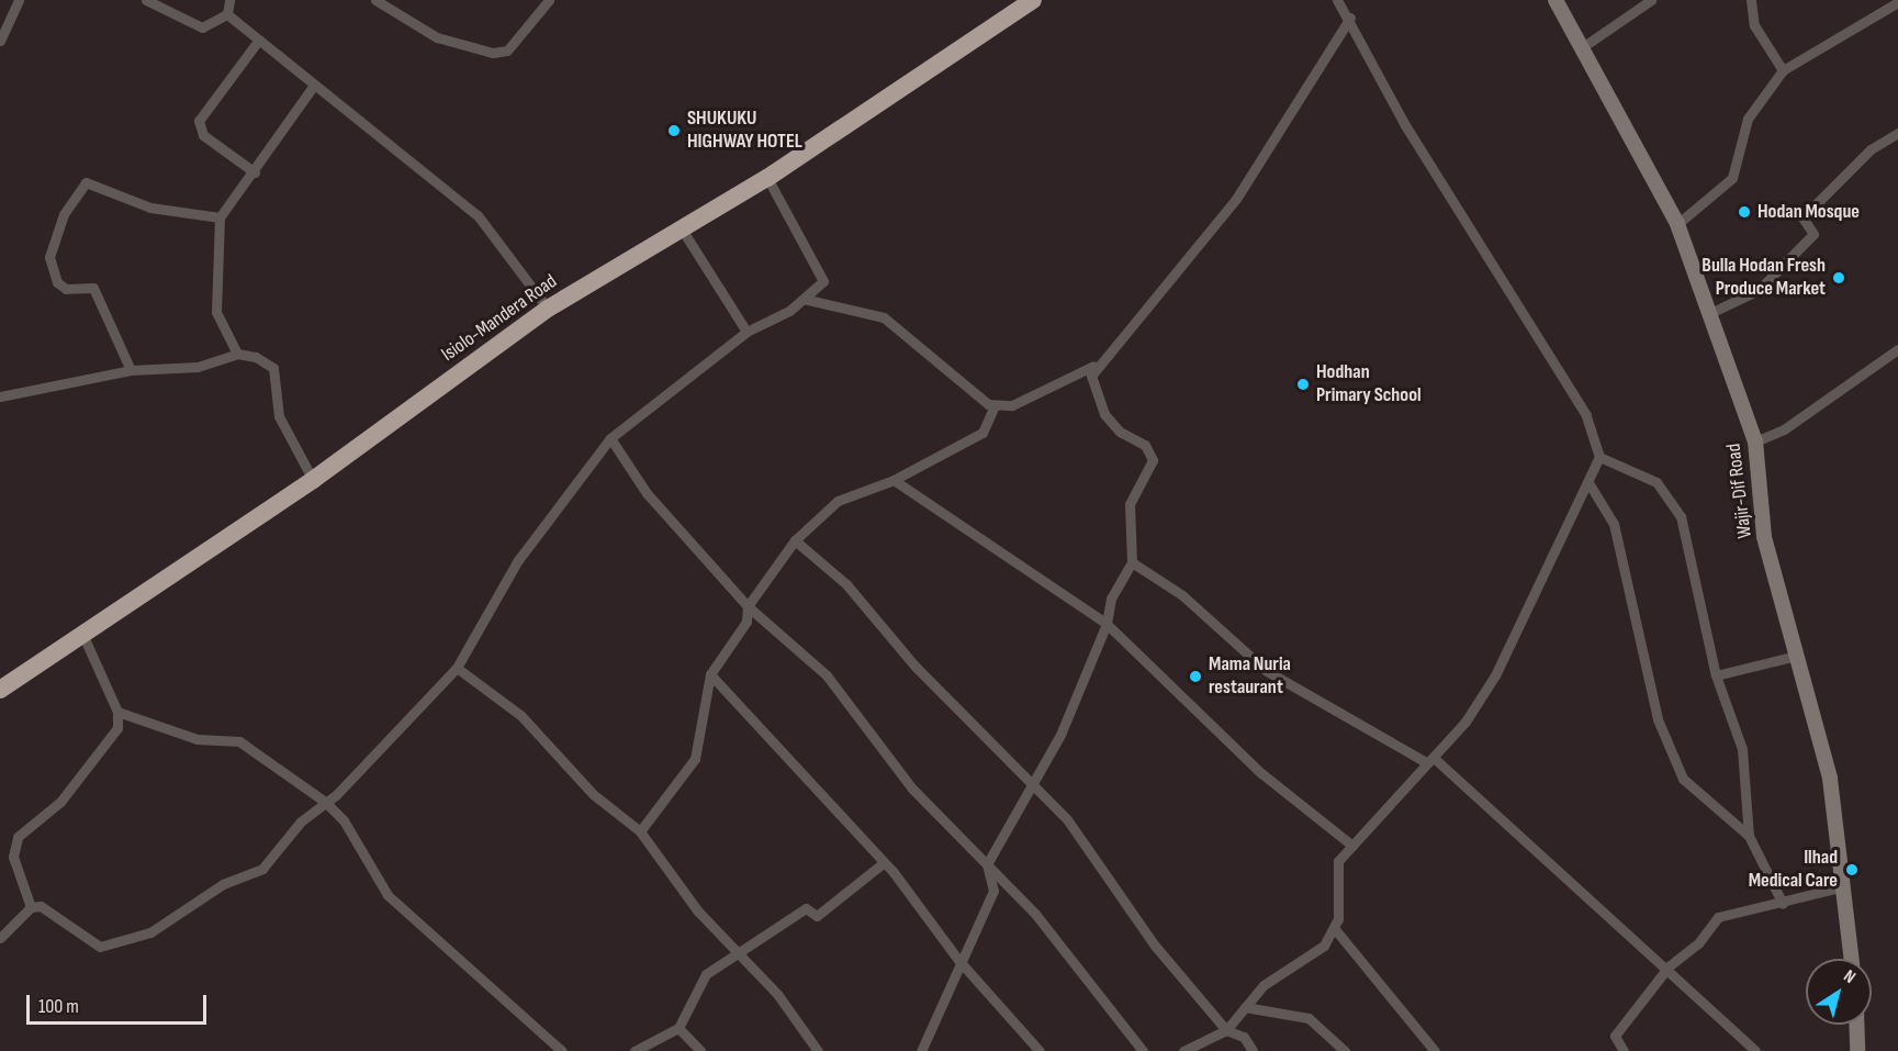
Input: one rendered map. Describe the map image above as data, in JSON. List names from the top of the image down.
{
  "streets": {
    "highway": ["Isiolo-Mandera Road"],
    "main road": ["Wajir-Dif Road"]
  },
  "places": [
    "SHUKUKU HIGHWAY HOTEL",
    "Hodan Mosque",
    "Bulla Hodan Fresh Produce Market",
    "Hodhan Primary School",
    "Mama Nuria restaurant",
    "Ilhad Medical Care"
  ],
  "scale_bar": "100 m",
  "north": "top right"
}
